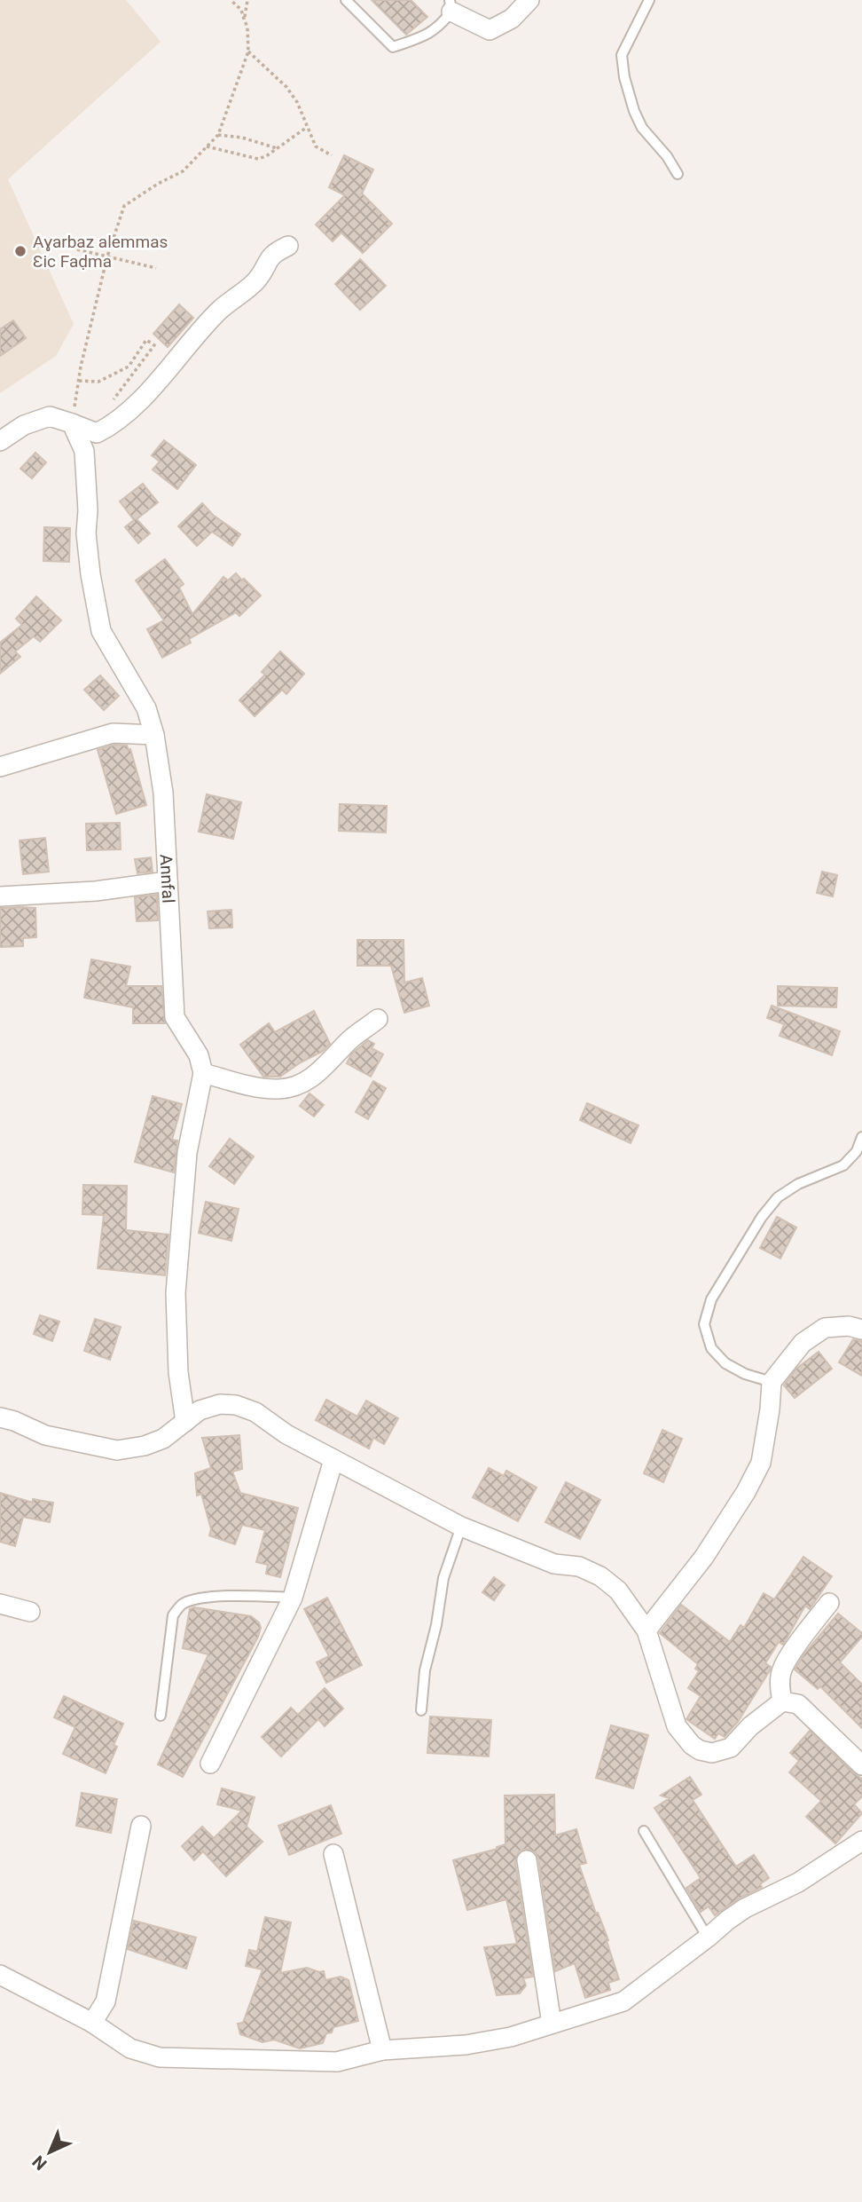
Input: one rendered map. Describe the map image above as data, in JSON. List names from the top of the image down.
{
  "streets": {
    "street": ["Annfal"]
  },
  "places": ["Aɣarbaz alemmas Ɛic Faḍma"],
  "north": "bottom left"
}
